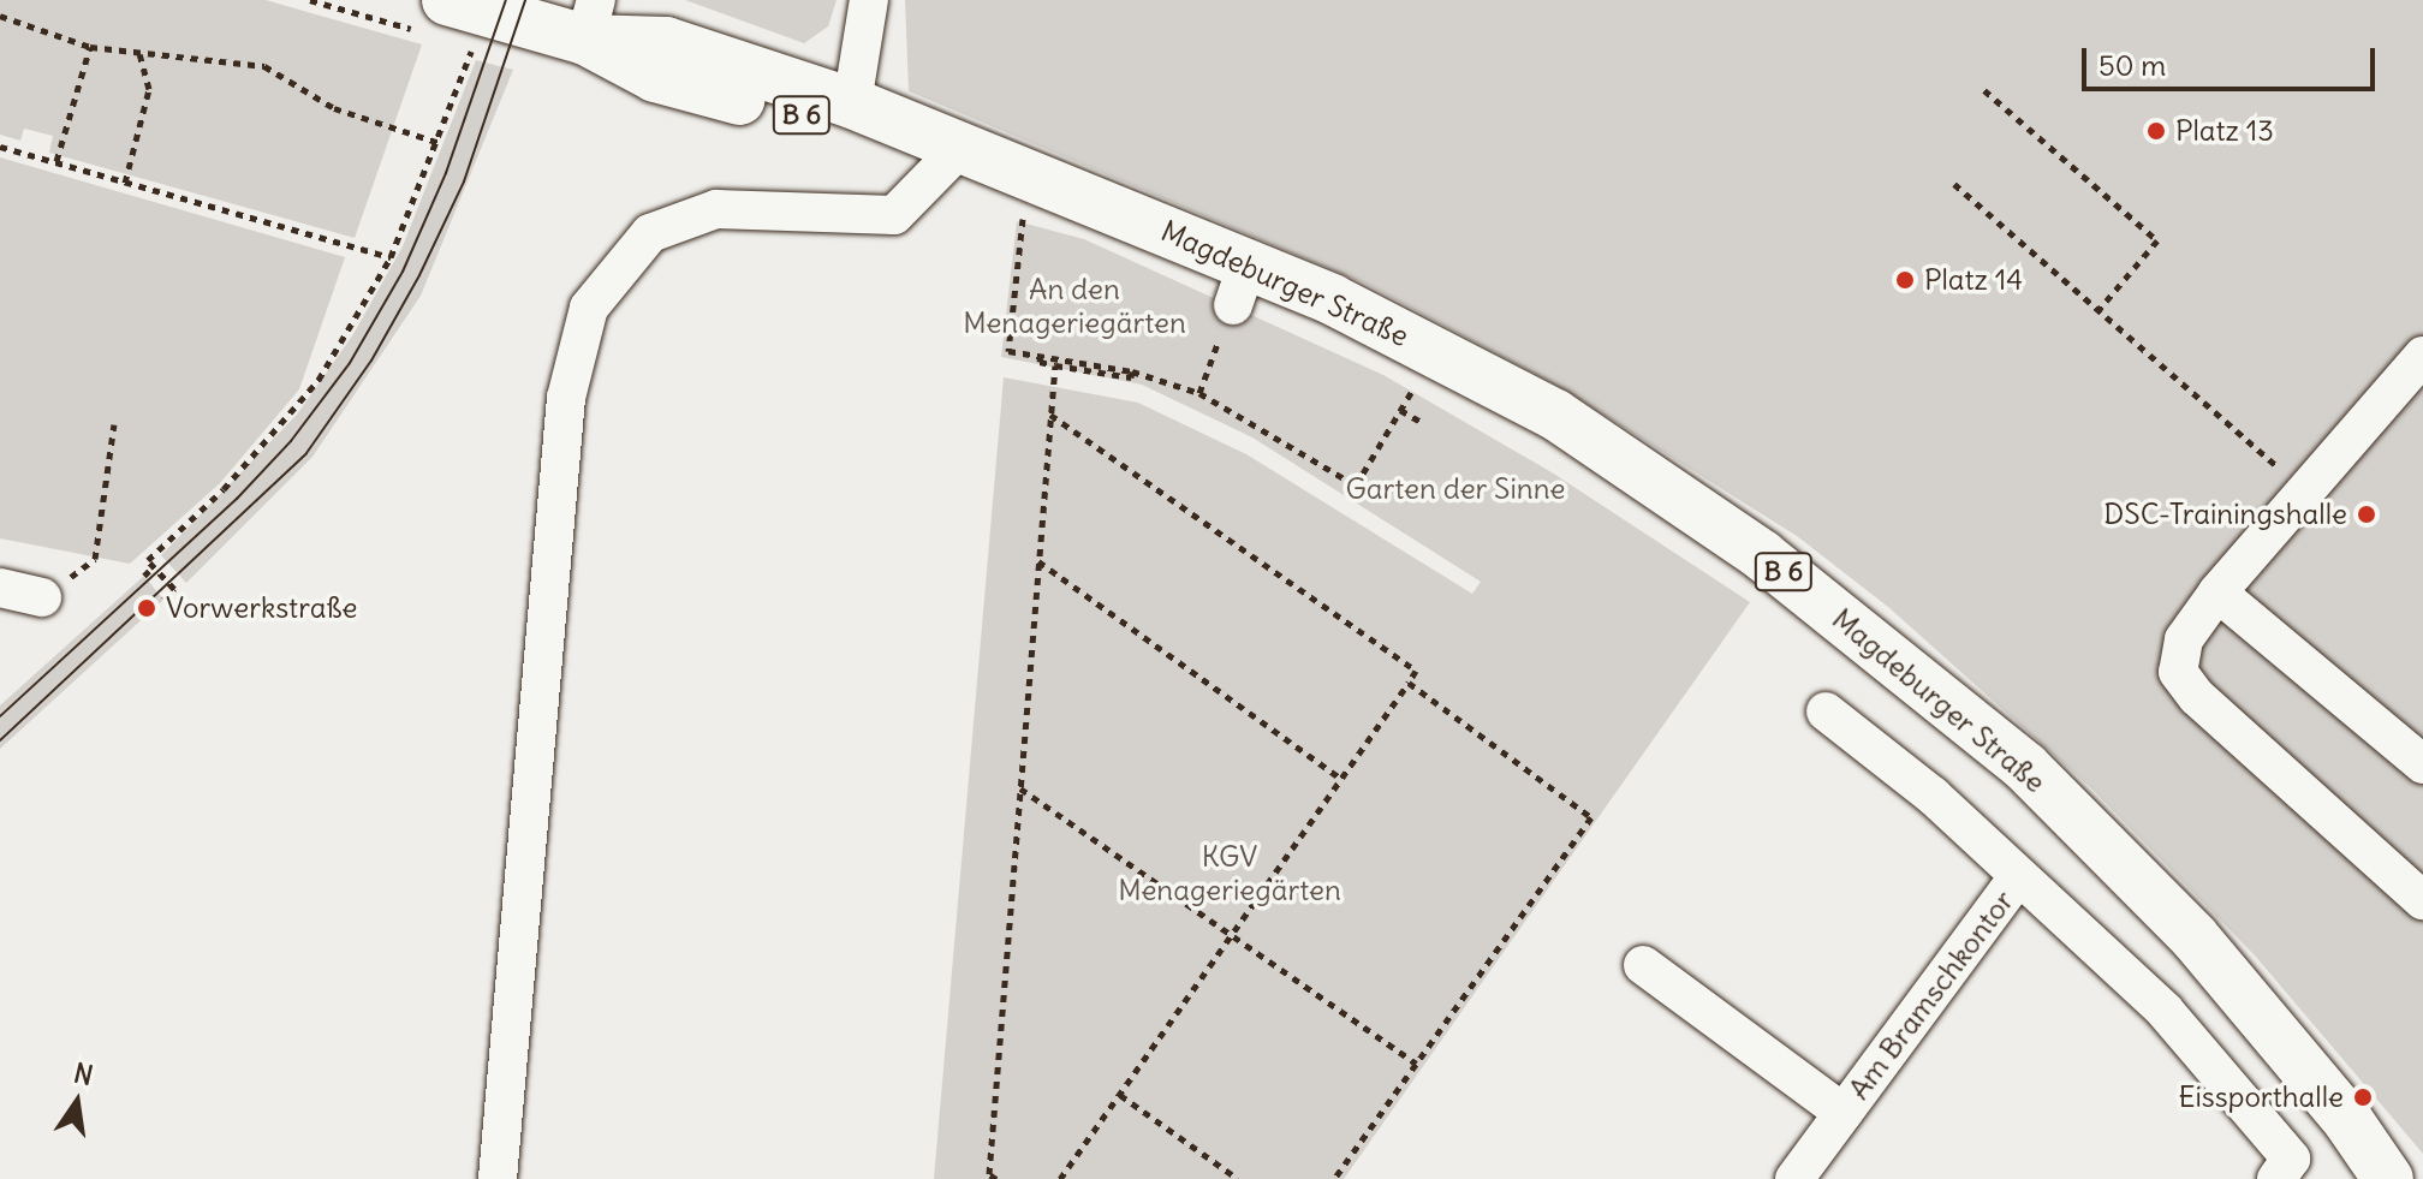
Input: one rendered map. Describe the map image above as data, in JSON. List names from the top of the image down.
{
  "streets": {
    "main road": ["B 6", "Magdeburger Straße"],
    "street": ["Am Bramschkontor"]
  },
  "parks": ["An den Menageriegärten", "Garten der Sinne", "KGV Menageriegärten"],
  "places": [
    "Platz 13",
    "Platz 14",
    "DSC-Trainingshalle",
    "Vorwerkstraße",
    "Eissporthalle"
  ],
  "scale_bar": "50 m",
  "north": "top"
}
